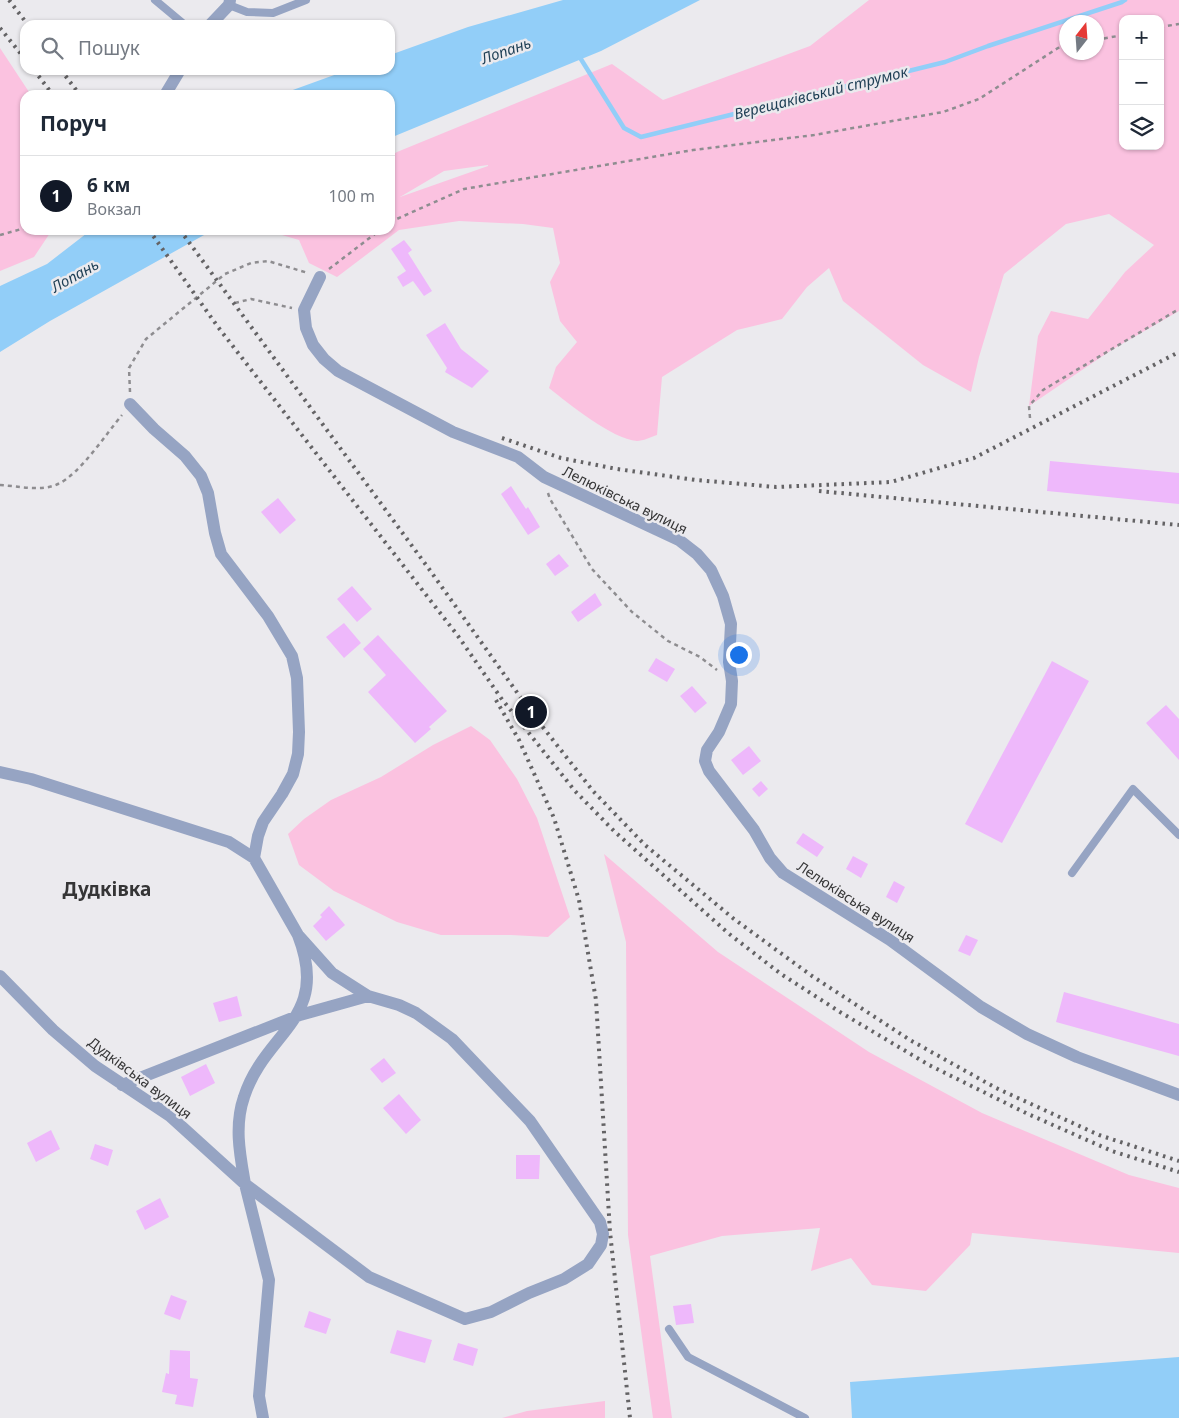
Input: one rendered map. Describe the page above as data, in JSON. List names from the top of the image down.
{
  "streets": {
    "street": ["Лелюківська вулиця", "Дудківська вулиця"]
  },
  "districts": ["Дудківка"],
  "water": ["Лопань", "Верещаківський струмок"],
  "north": "top",
  "page": {
    "map_buttons": ["+", "−"],
    "search": "Пошук",
    "heading": "Поруч",
    "list": [
      {
        "mark": "1",
        "name": "6 км",
        "note": "Вокзал",
        "value": "100 m"
      }
    ],
    "pins": "1"
  }
}
